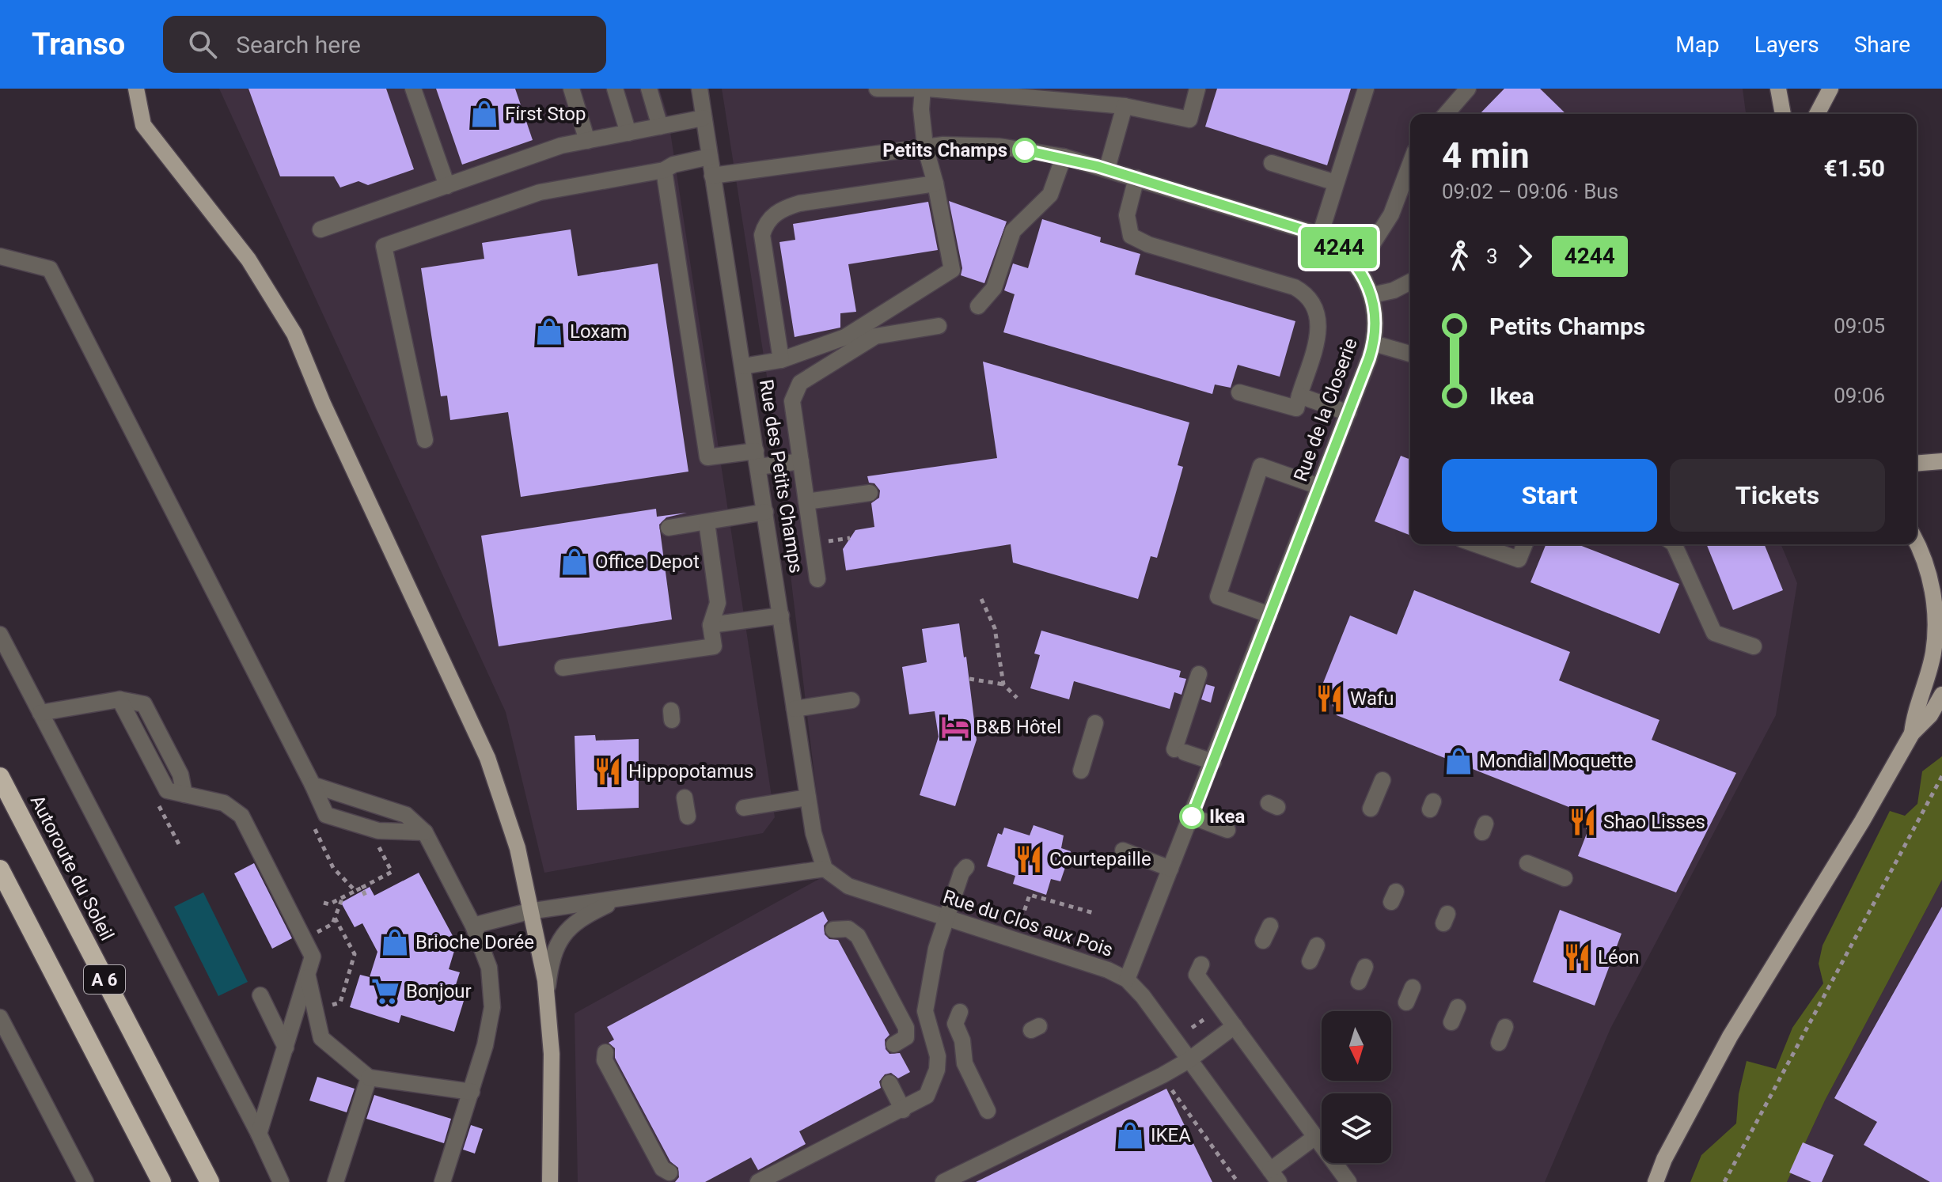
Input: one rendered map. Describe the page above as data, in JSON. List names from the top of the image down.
{
  "streets": {
    "highway": ["Autoroute du Soleil", "A 6"],
    "street": ["Rue de la Closerie", "Rue des Petits Champs", "Rue du Clos aux Pois"]
  },
  "crossings": [
    ["Rue de la Closerie", "Rue des Petits Champs"],
    ["Rue de la Closerie", "Rue du Clos aux Pois"],
    ["Rue des Petits Champs", "Rue du Clos aux Pois"]
  ],
  "places": {
    "shop": [
      "First Stop",
      "Loxam",
      "Office Depot",
      "Mondial Moquette",
      "Brioche Dorée",
      "IKEA"
    ],
    "other": ["Petits Champs", "Ikea"],
    "restaurant": [
      "Wafu",
      "Hippopotamus",
      "Shao Lisses",
      "Courtepaille",
      "Léon"
    ],
    "hotel": ["B&B Hôtel"],
    "supermarket": ["Bonjour"]
  },
  "lines": ["bus line 4244"],
  "north": "bottom",
  "page": {
    "header": "Transo",
    "search": "Search here",
    "nav": ["Map", "Layers", "Share"],
    "on_map": "4244",
    "heading": ["4 min", "09:02 – 09:06 · Bus", "€1.50"],
    "legs": ["3", "4244"],
    "list": [
      {
        "name": "Petits Champs",
        "value": "09:05"
      },
      {
        "name": "Ikea",
        "value": "09:06"
      }
    ],
    "buttons": ["Start", "Tickets"]
  }
}
